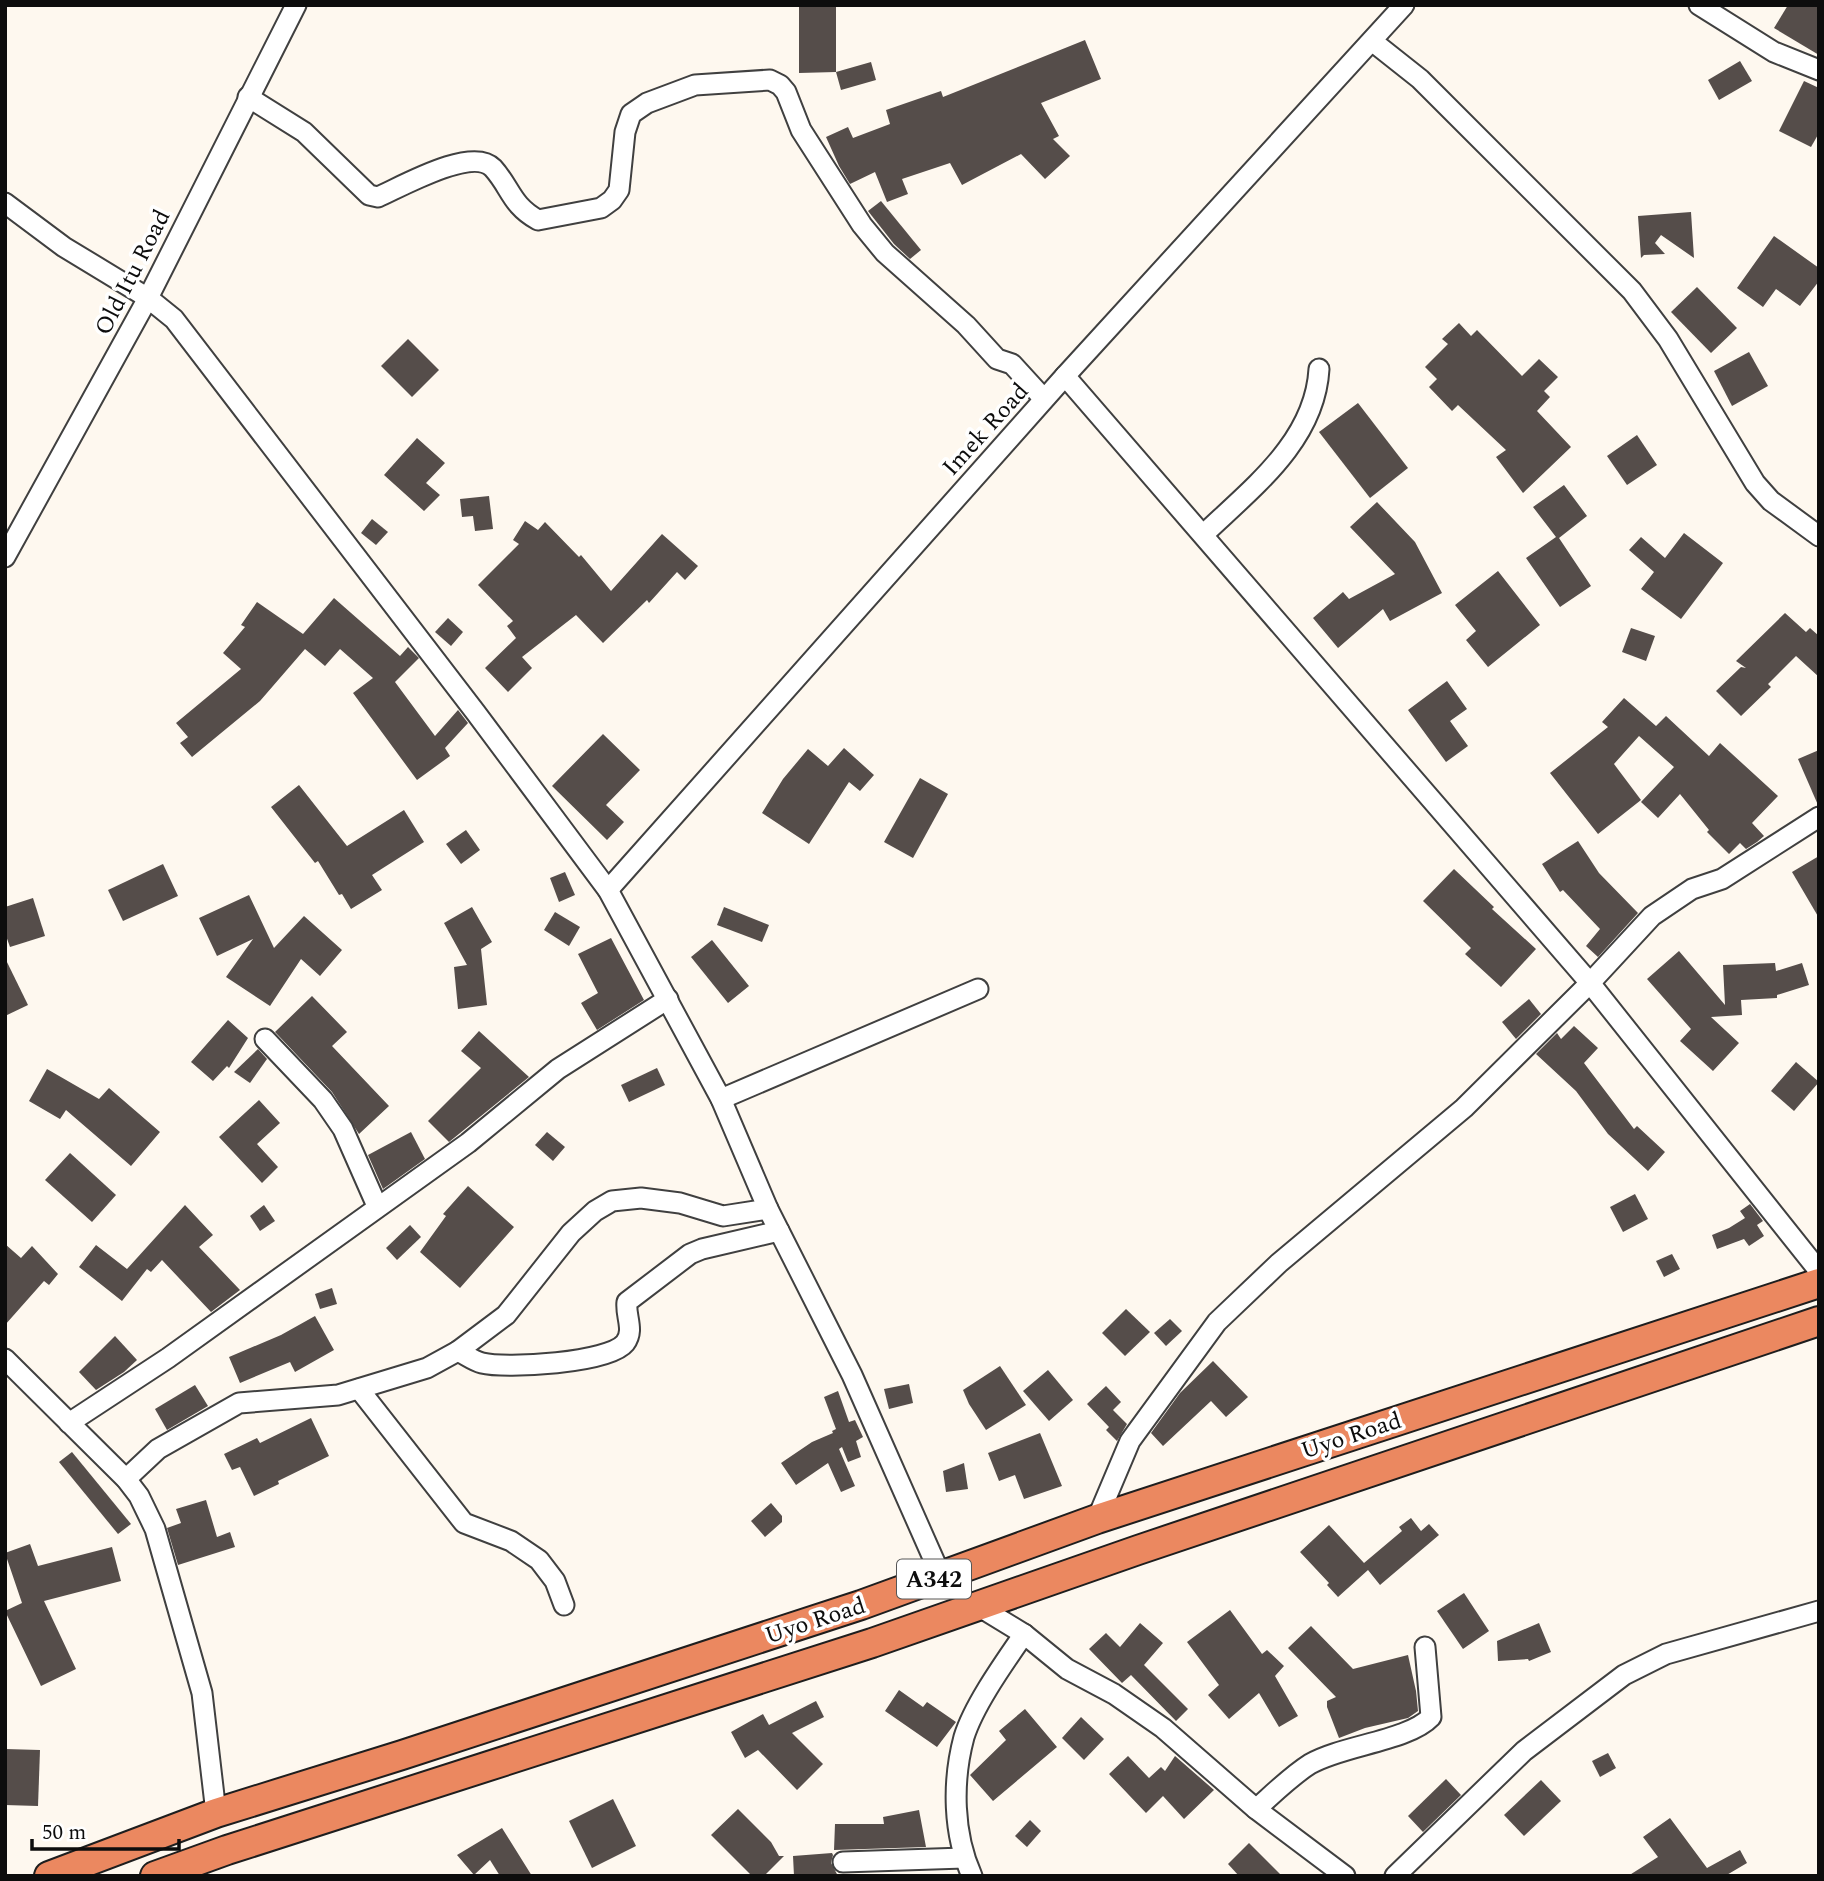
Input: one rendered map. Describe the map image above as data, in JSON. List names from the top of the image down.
{
  "streets": {
    "highway": ["Uyo Road", "A342"],
    "street": ["Old Itu Road", "Imek Road"]
  },
  "scale_bar": "50 m"
}
